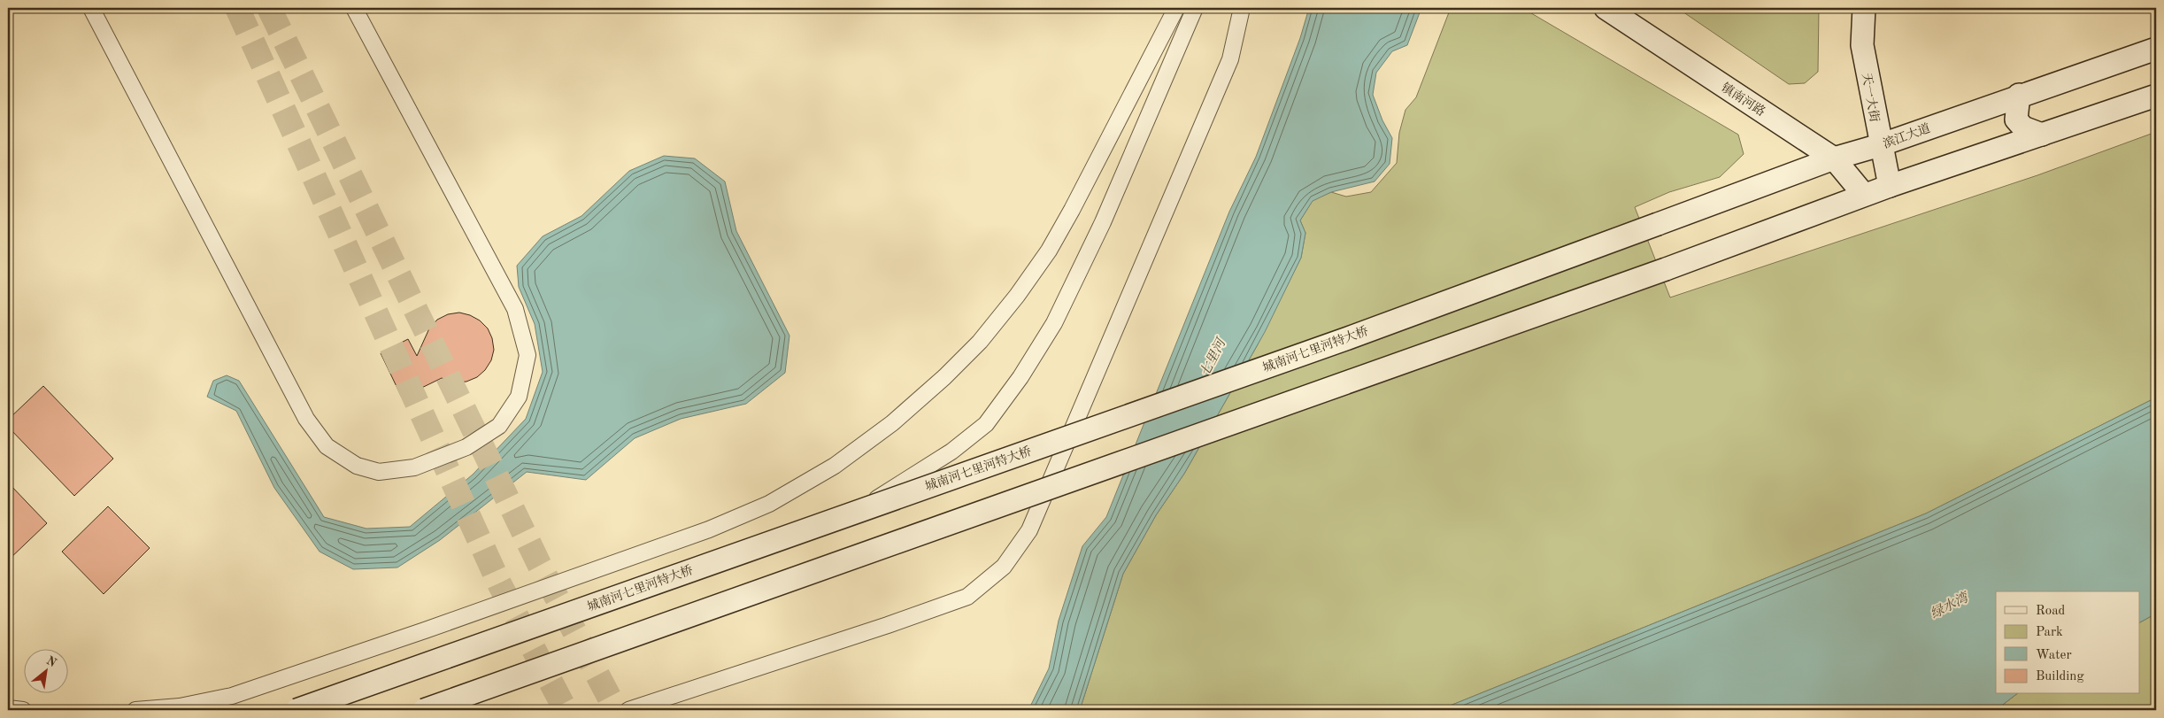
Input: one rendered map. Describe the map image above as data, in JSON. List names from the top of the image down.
{
  "streets": {
    "main road": [
      "天一大街",
      "镇南河路",
      "滨江大道",
      "城南河七里河特大桥"
    ]
  },
  "crossings": [
    ["天一大街", "滨江大道"],
    ["镇南河路", "滨江大道"],
    ["滨江大道", "城南河七里河特大桥"]
  ],
  "water": ["七里河", "绿水湾"],
  "legend": [
    "Road",
    "Park",
    "Water",
    "Building"
  ],
  "north": "top right"
}
